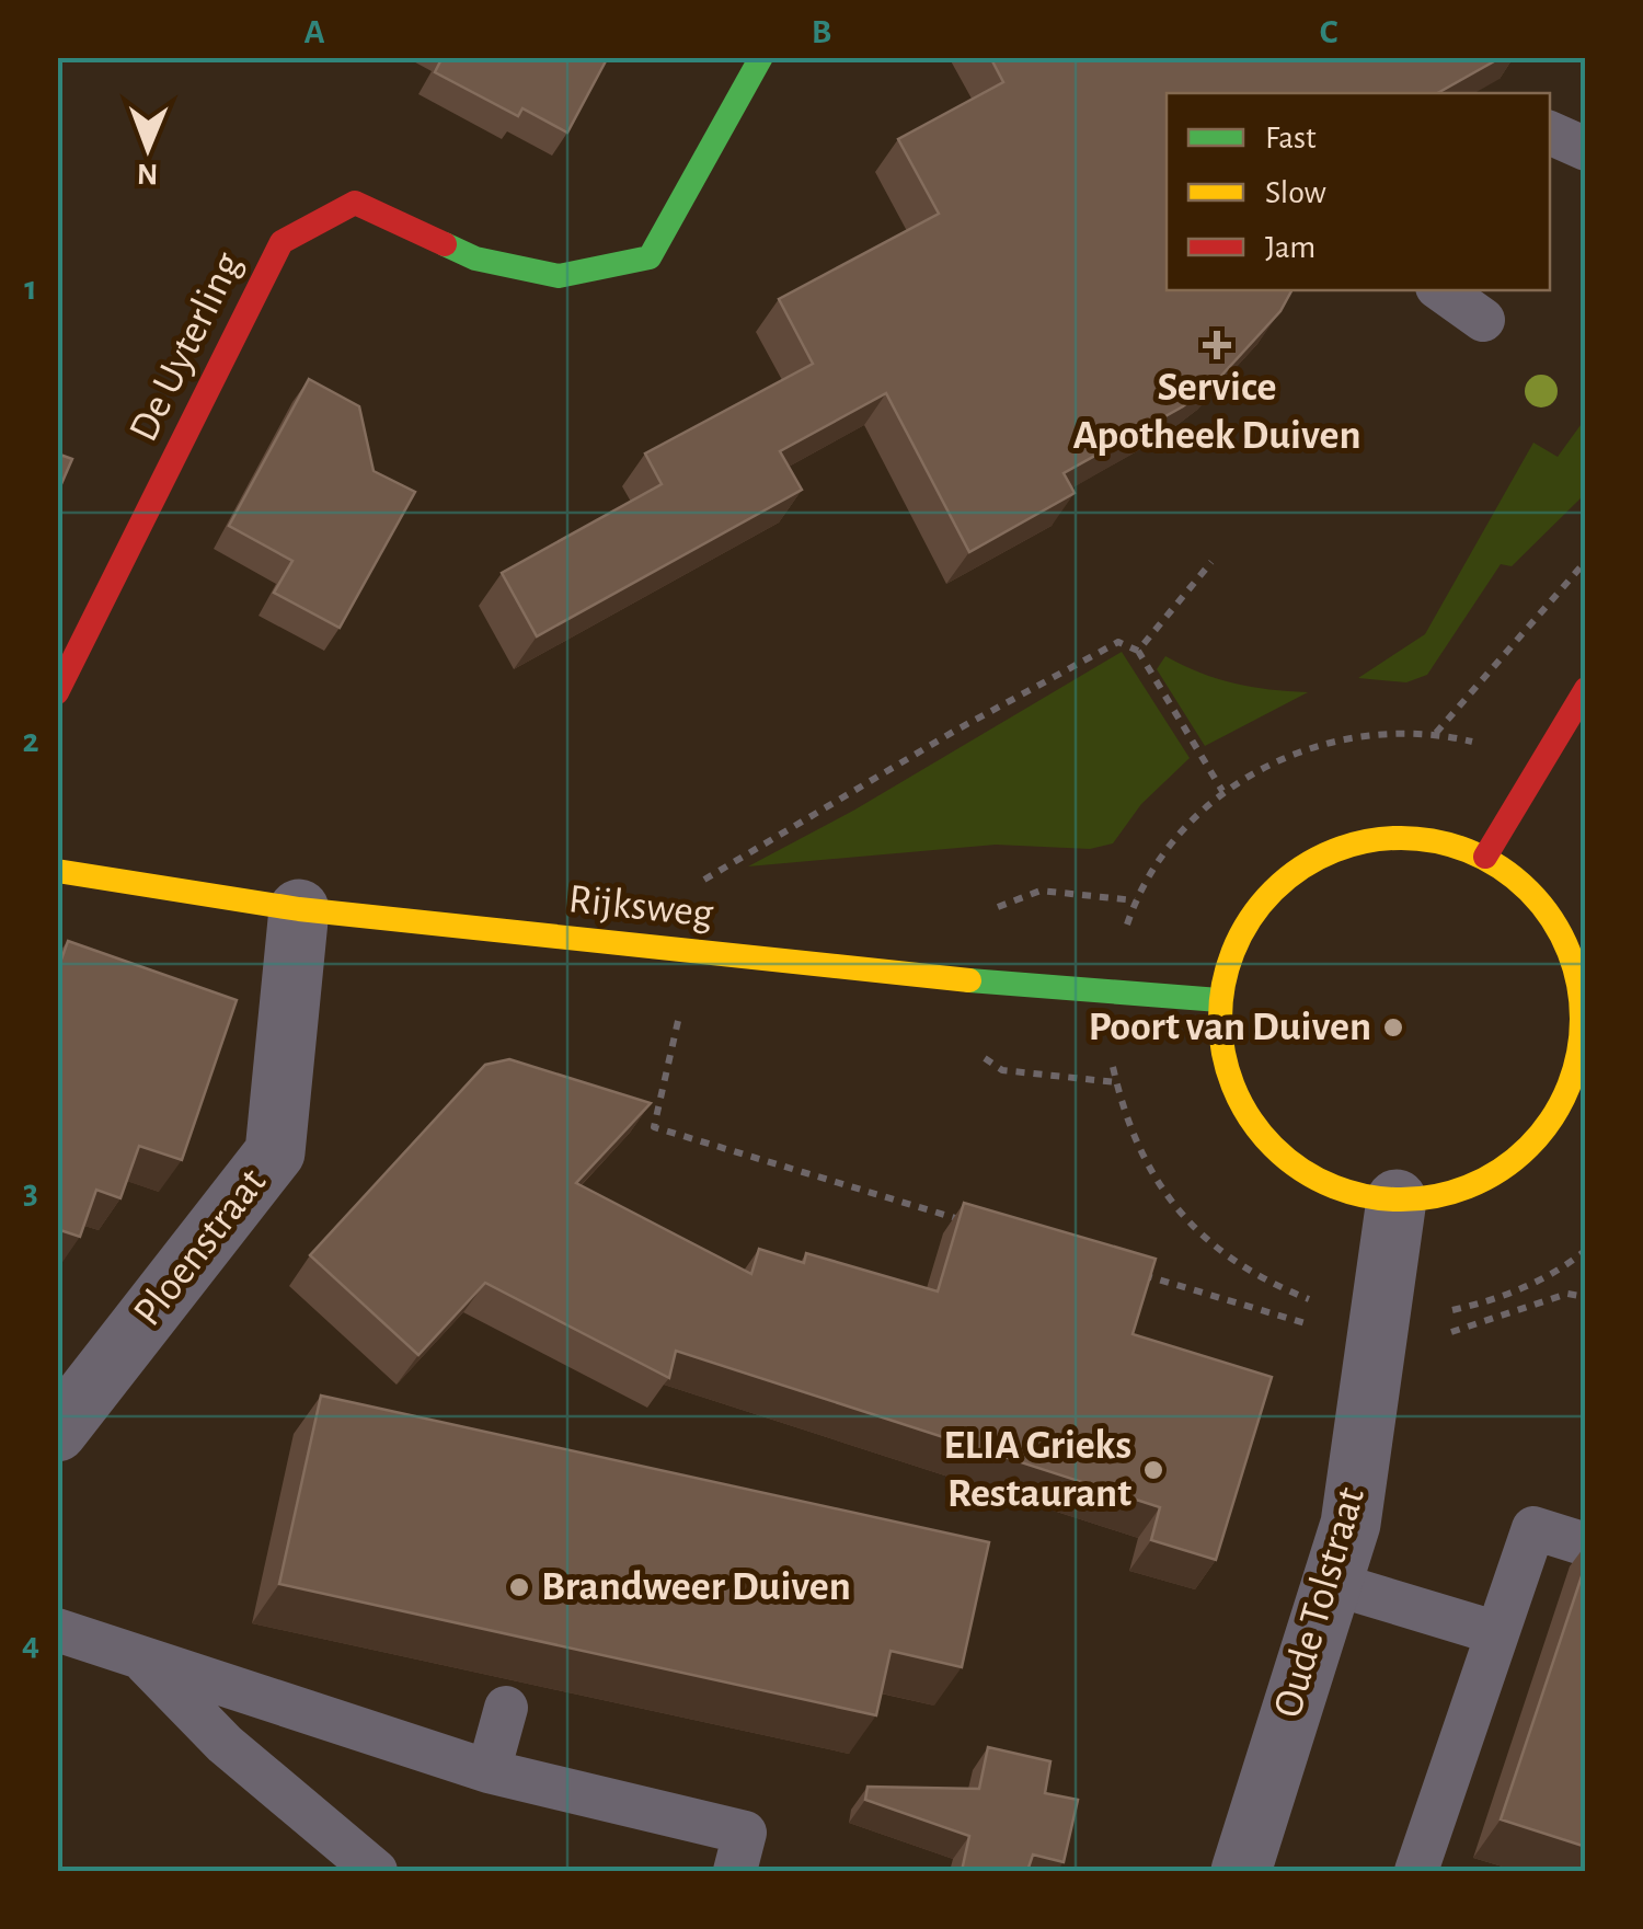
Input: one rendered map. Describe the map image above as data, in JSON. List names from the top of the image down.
{
  "streets": {
    "street": [
      "De Uyterling",
      "Rijksweg",
      "Ploenstraat",
      "Oude Tolstraat"
    ]
  },
  "crossings": [
    ["Rijksweg", "Ploenstraat"],
    ["Rijksweg", "Oude Tolstraat"]
  ],
  "places": {
    "health": ["Service Apotheek Duiven"],
    "other": ["Poort van Duiven", "ELIA Grieks Restaurant", "Brandweer Duiven"]
  },
  "legend": ["Fast", "Slow", "Jam"],
  "north": "bottom",
  "grid": {
    "columns": ["A", "B", "C"],
    "rows": [
      "1",
      "2",
      "3",
      "4"
    ]
  }
}
